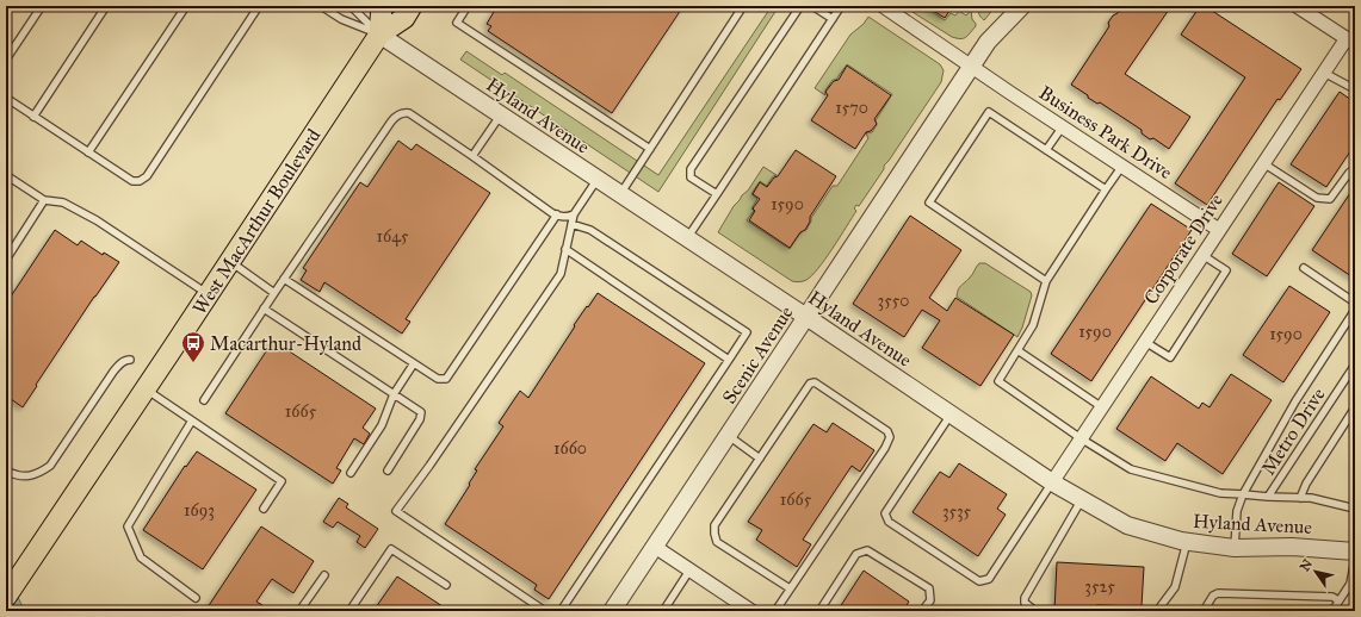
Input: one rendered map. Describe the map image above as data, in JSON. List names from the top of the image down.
{
  "streets": {
    "main road": ["West MacArthur Boulevard"],
    "street": [
      "Hyland Avenue",
      "Business Park Drive",
      "Corporate Drive",
      "Scenic Avenue"
    ],
    "lane": ["Metro Drive"]
  },
  "crossings": [
    ["Hyland Avenue", "West MacArthur Boulevard"],
    ["Hyland Avenue", "Corporate Drive"],
    ["Hyland Avenue", "Scenic Avenue"],
    ["Business Park Drive", "Corporate Drive"],
    ["Business Park Drive", "Scenic Avenue"],
    ["Corporate Drive", "Metro Drive"]
  ],
  "places": {
    "bus stop": ["Macarthur-Hyland"]
  },
  "house_numbers": [
    "1570",
    "1590",
    "1645",
    "3550",
    "1590",
    "1590",
    "1665",
    "1660",
    "1665",
    "1693",
    "3535",
    "3525"
  ],
  "north": "top left"
}
